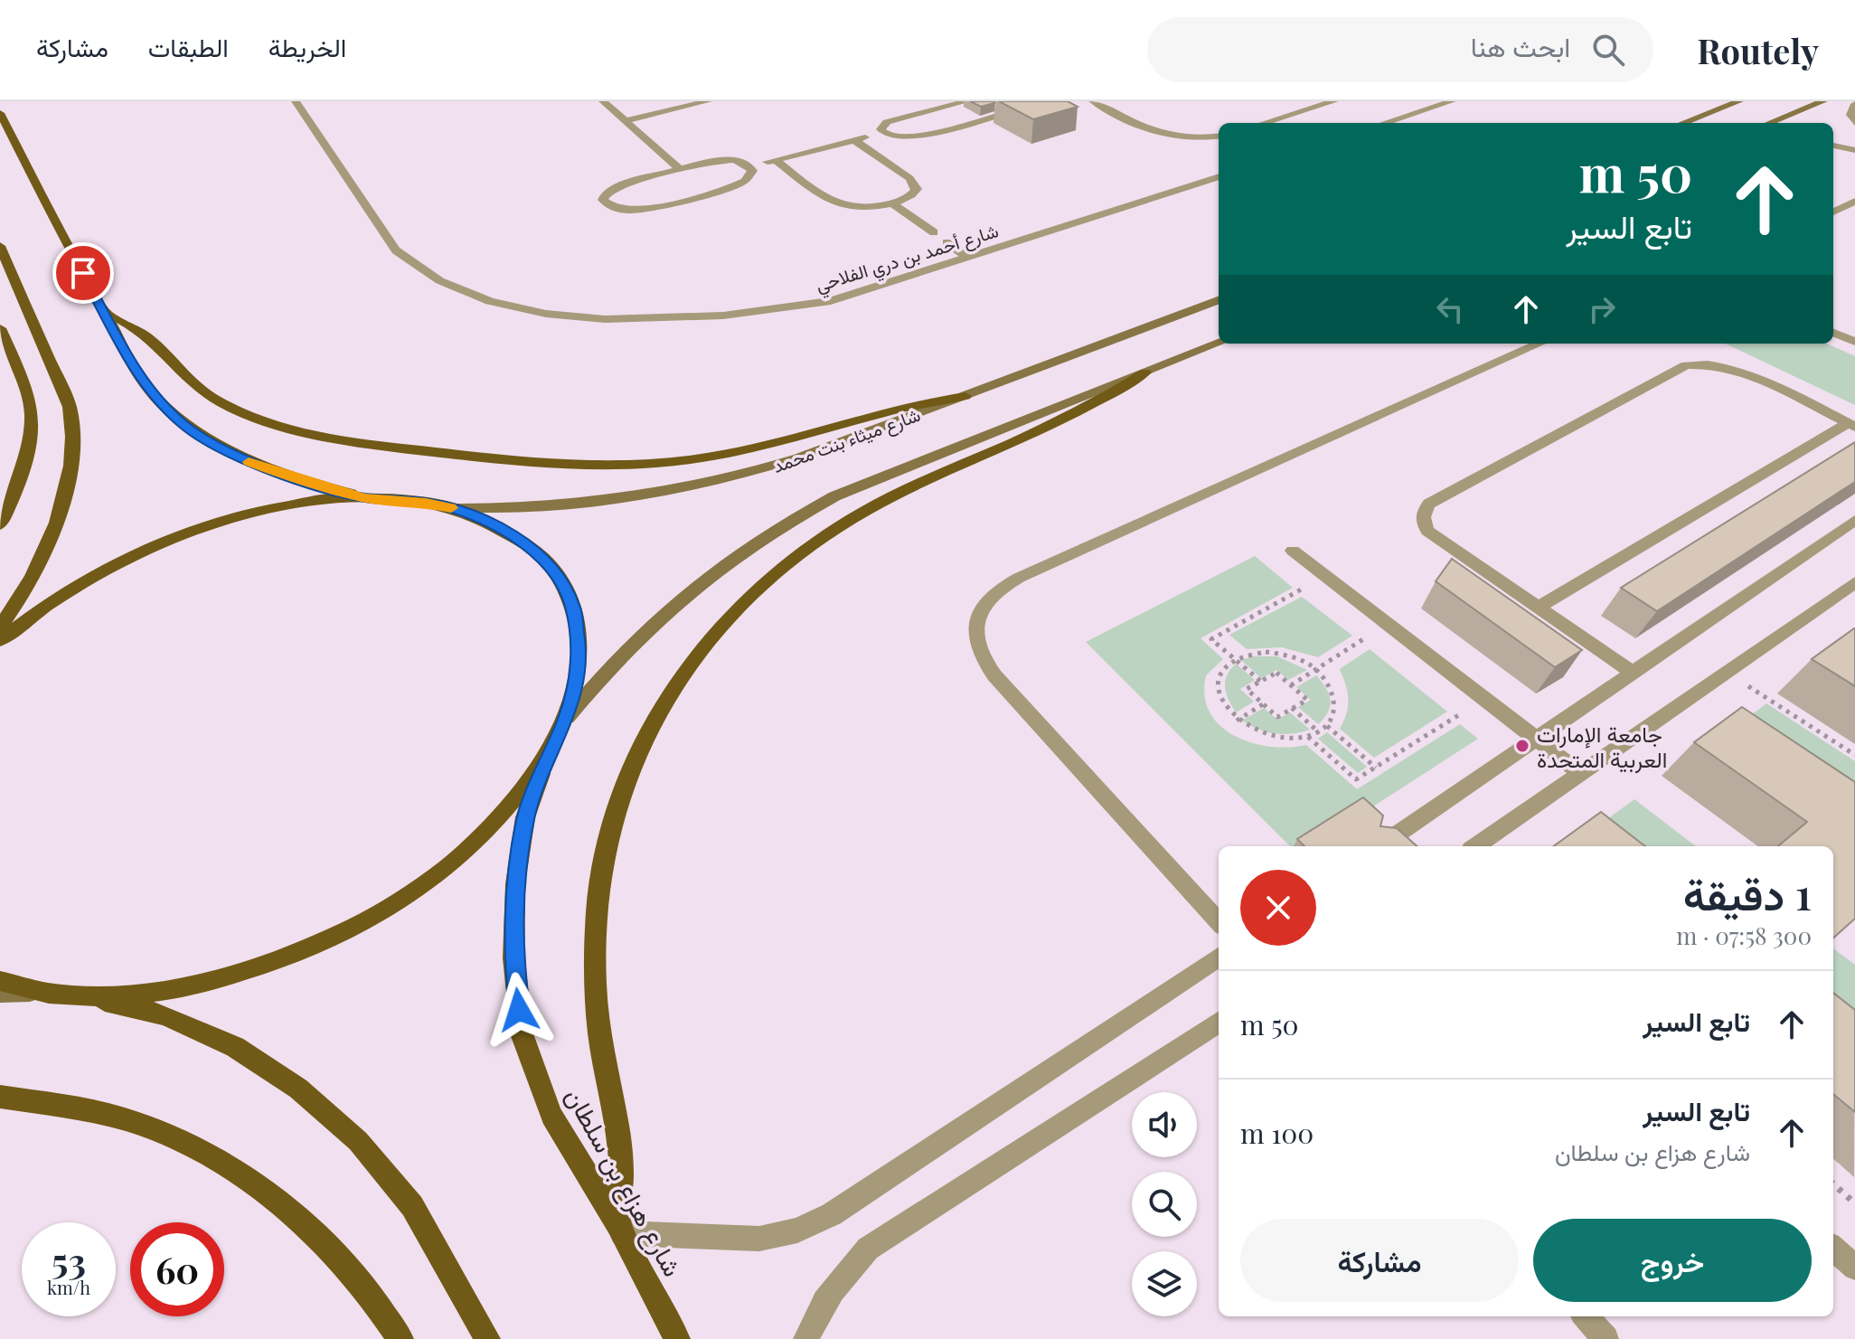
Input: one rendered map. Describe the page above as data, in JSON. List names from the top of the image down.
{
  "streets": {
    "main road": ["شارع ميثاء بنت محمد", "شارع هزاع بن سلطان"],
    "street": ["شارع أحمد بن دري الفلاحي"]
  },
  "places": ["جامعة الإمارات العربية المتحدة"],
  "page": {
    "header": "Routely",
    "search": "ابحث هنا",
    "nav": ["الخريطة", "الطبقات", "مشاركة"],
    "turn": ["50 m", "تابع السير"],
    "heading": ["1 دقيقة", "300 m · 07:58"],
    "list": [
      {
        "name": "تابع السير",
        "value": "50 m"
      },
      {
        "name": "تابع السير",
        "note": "شارع هزاع بن سلطان",
        "value": "100 m"
      }
    ],
    "buttons": ["خروج", "مشاركة"],
    "speed": "53 km/h",
    "limit": "60"
  }
}
